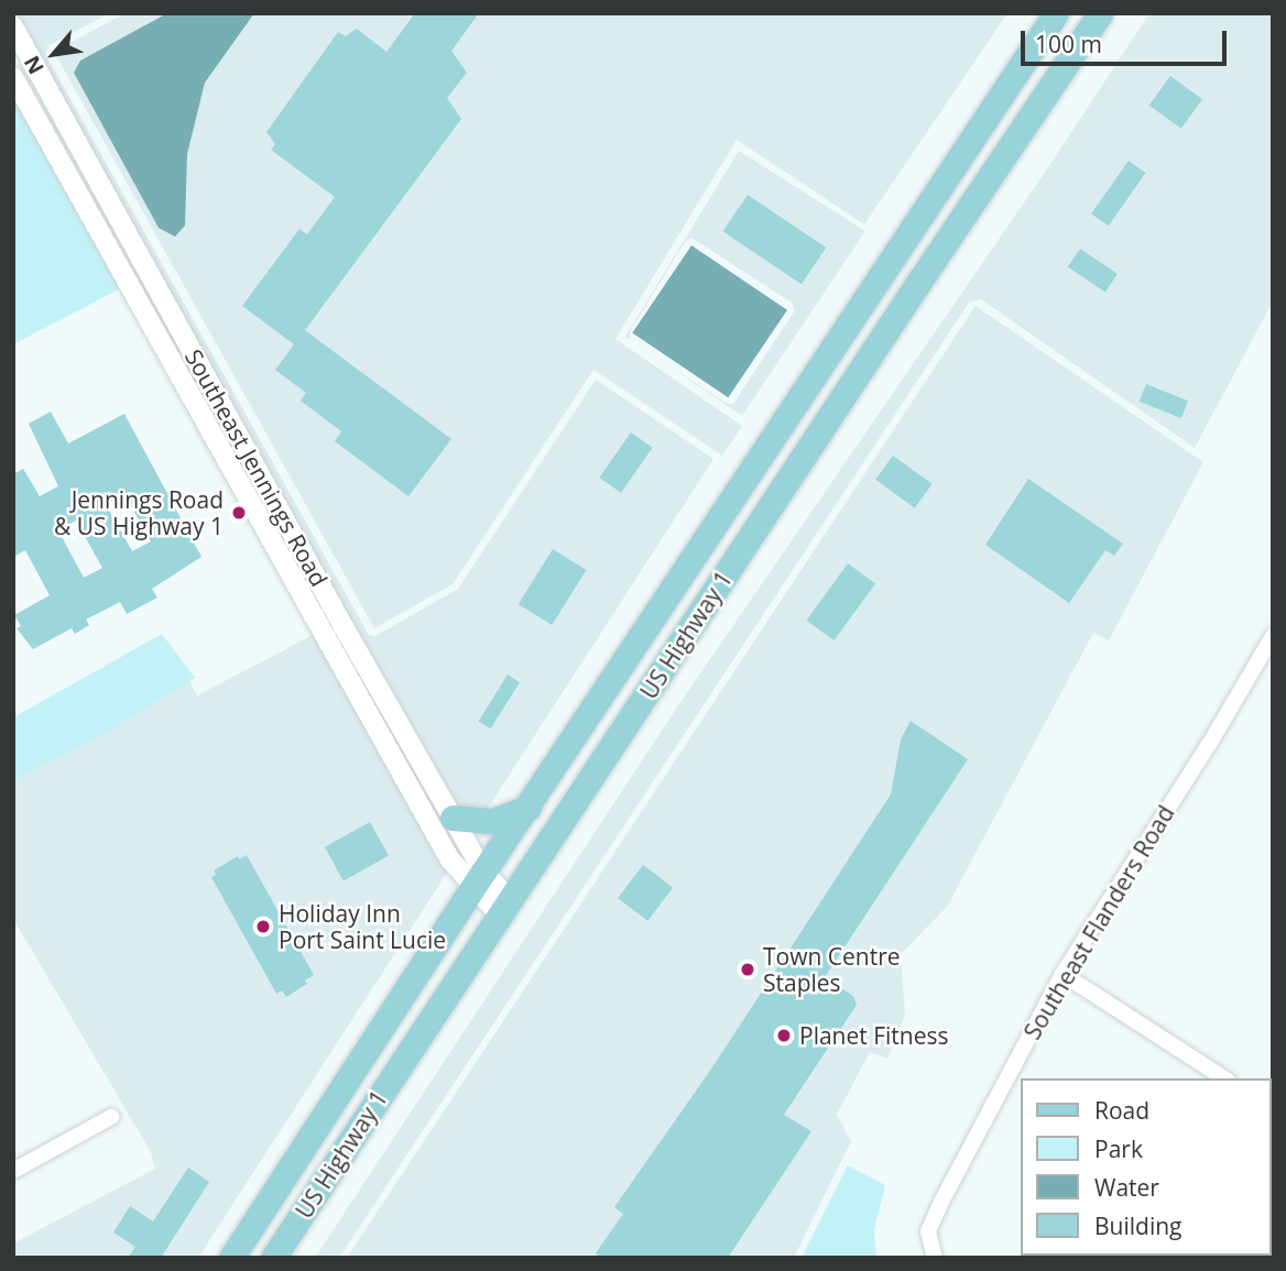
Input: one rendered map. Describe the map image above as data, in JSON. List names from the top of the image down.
{
  "streets": {
    "main road": ["US Highway 1"],
    "street": ["Southeast Jennings Road", "Southeast Flanders Road"]
  },
  "crossings": [
    ["Southeast Jennings Road", "US Highway 1"]
  ],
  "places": [
    "Jennings Road & US Highway 1",
    "Holiday Inn Port Saint Lucie",
    "Town Centre Staples",
    "Planet Fitness"
  ],
  "legend": [
    "Road",
    "Park",
    "Water",
    "Building"
  ],
  "scale_bar": "100 m",
  "north": "bottom left"
}
